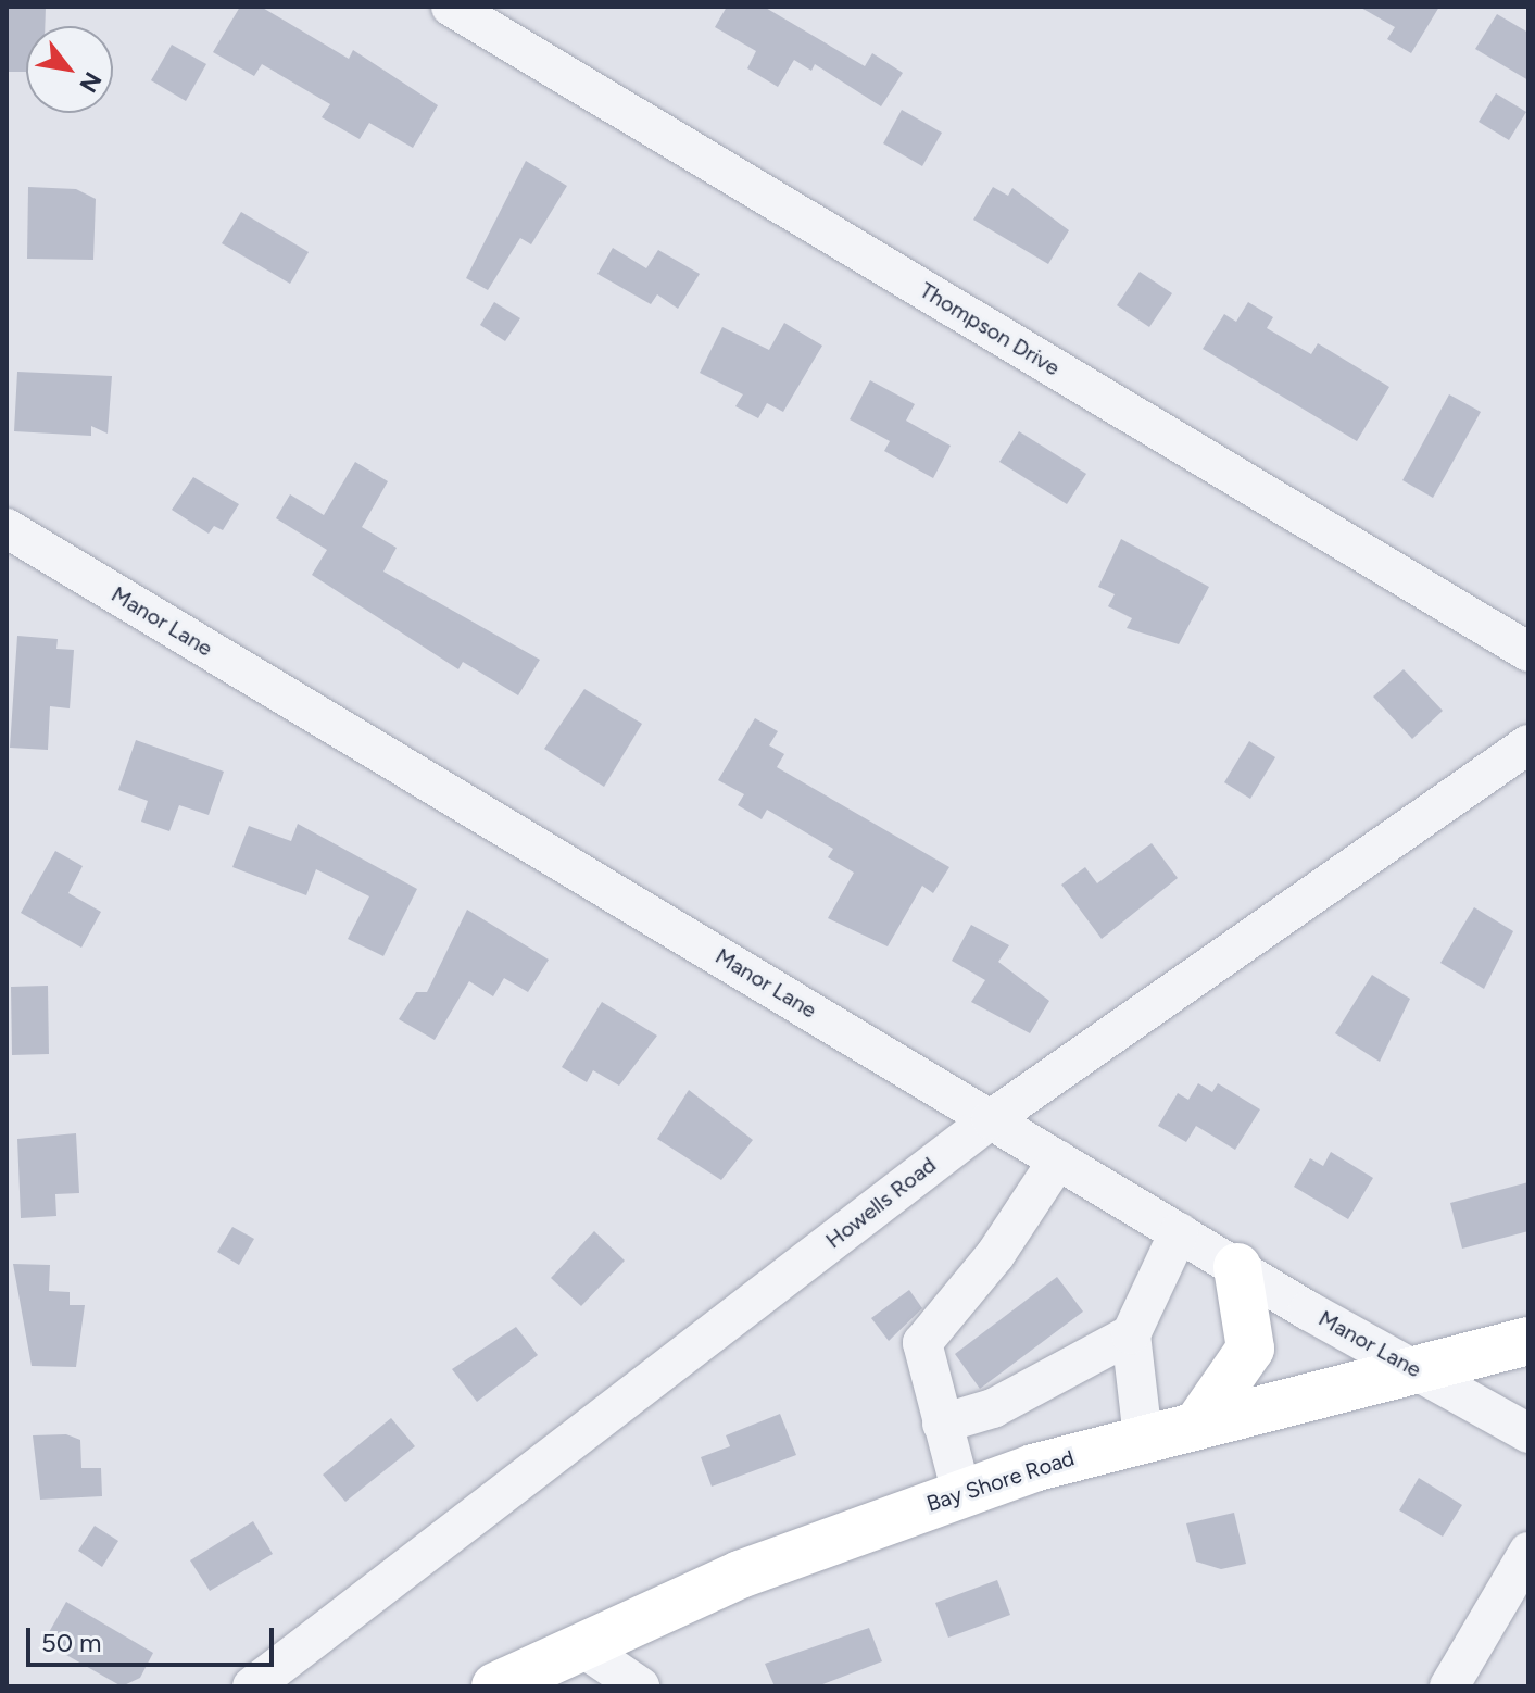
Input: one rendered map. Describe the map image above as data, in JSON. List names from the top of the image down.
{
  "streets": {
    "main road": ["Bay Shore Road"],
    "street": ["Thompson Drive", "Manor Lane", "Howells Road"]
  },
  "crossings": [
    ["Manor Lane", "Howells Road"],
    ["Manor Lane", "Bay Shore Road"]
  ],
  "scale_bar": "50 m",
  "north": "bottom right"
}
